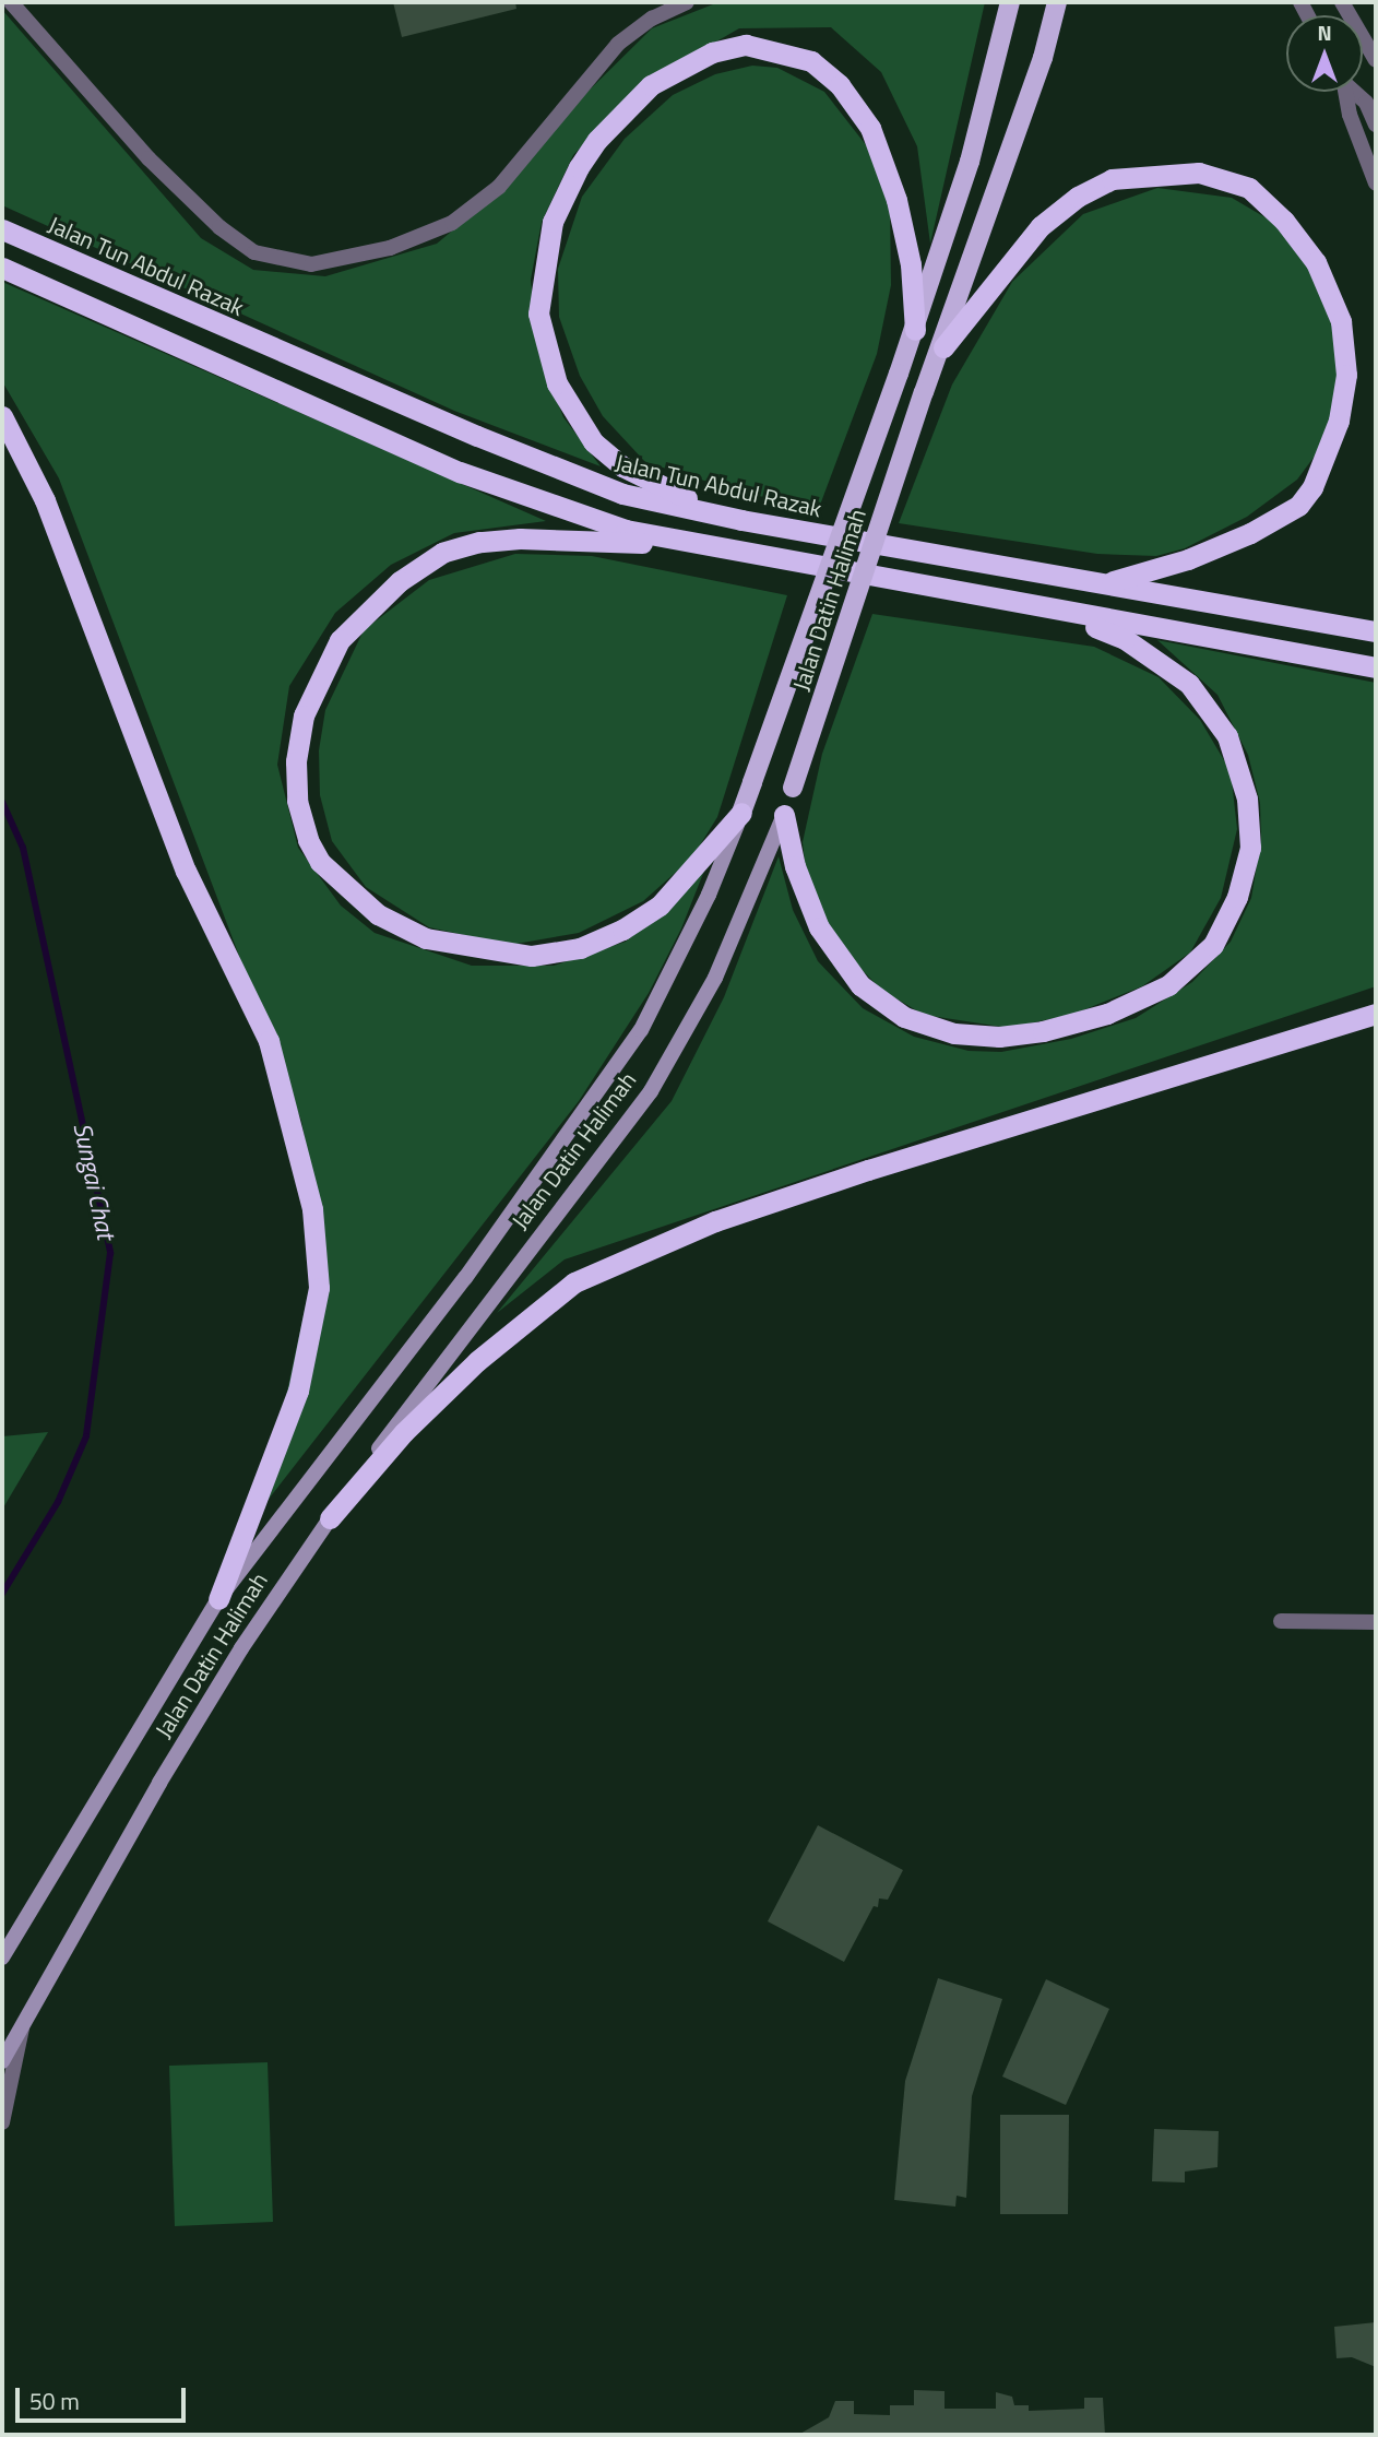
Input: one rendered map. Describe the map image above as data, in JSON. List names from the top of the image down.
{
  "streets": {
    "highway": ["Jalan Tun Abdul Razak"],
    "main road": ["Jalan Datin Halimah"]
  },
  "water": ["Sungai Chat"],
  "scale_bar": "50 m",
  "north": "top"
}
